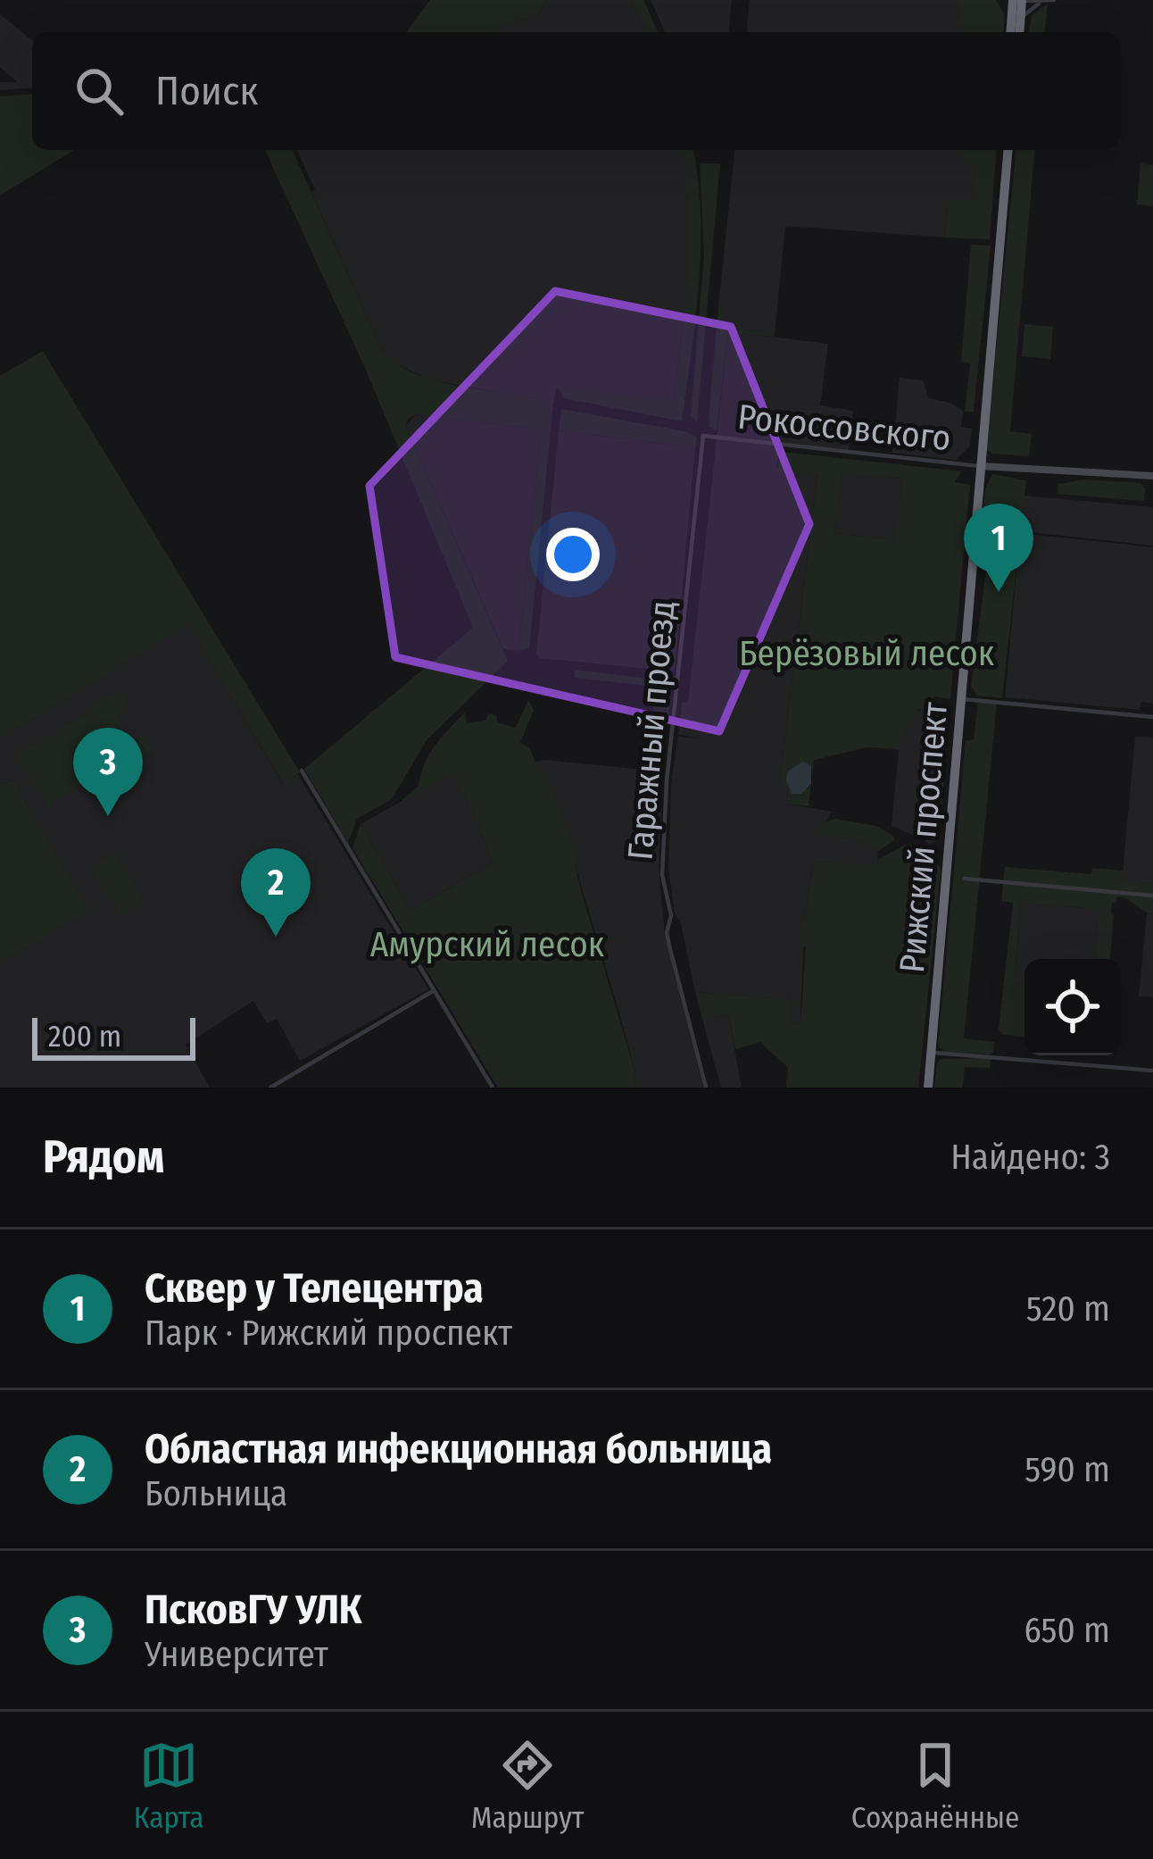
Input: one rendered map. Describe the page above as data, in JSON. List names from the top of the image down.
{
  "streets": {
    "highway": ["Рижский проспект"],
    "street": ["Рокоссовского", "Гаражный проезд"]
  },
  "crossings": [
    ["Рокоссовского", "Гаражный проезд"],
    ["Рокоссовского", "Рижский проспект"]
  ],
  "parks": ["Берёзовый лесок", "Амурский лесок"],
  "scale_bar": "200 m",
  "page": {
    "search": "Поиск",
    "pins": ["1", "3", "2"],
    "scale": "200 m",
    "heading": ["Рядом", "Найдено: 3"],
    "list": [
      {
        "mark": "1",
        "name": "Сквер у Телецентра",
        "note": "Парк · Рижский проспект",
        "value": "520 m"
      },
      {
        "mark": "2",
        "name": "Областная инфекционная больница",
        "note": "Больница",
        "value": "590 m"
      },
      {
        "mark": "3",
        "name": "ПсковГУ УЛК",
        "note": "Университет",
        "value": "650 m"
      }
    ],
    "nav": ["Карта", "Маршрут", "Сохранённые"]
  }
}
